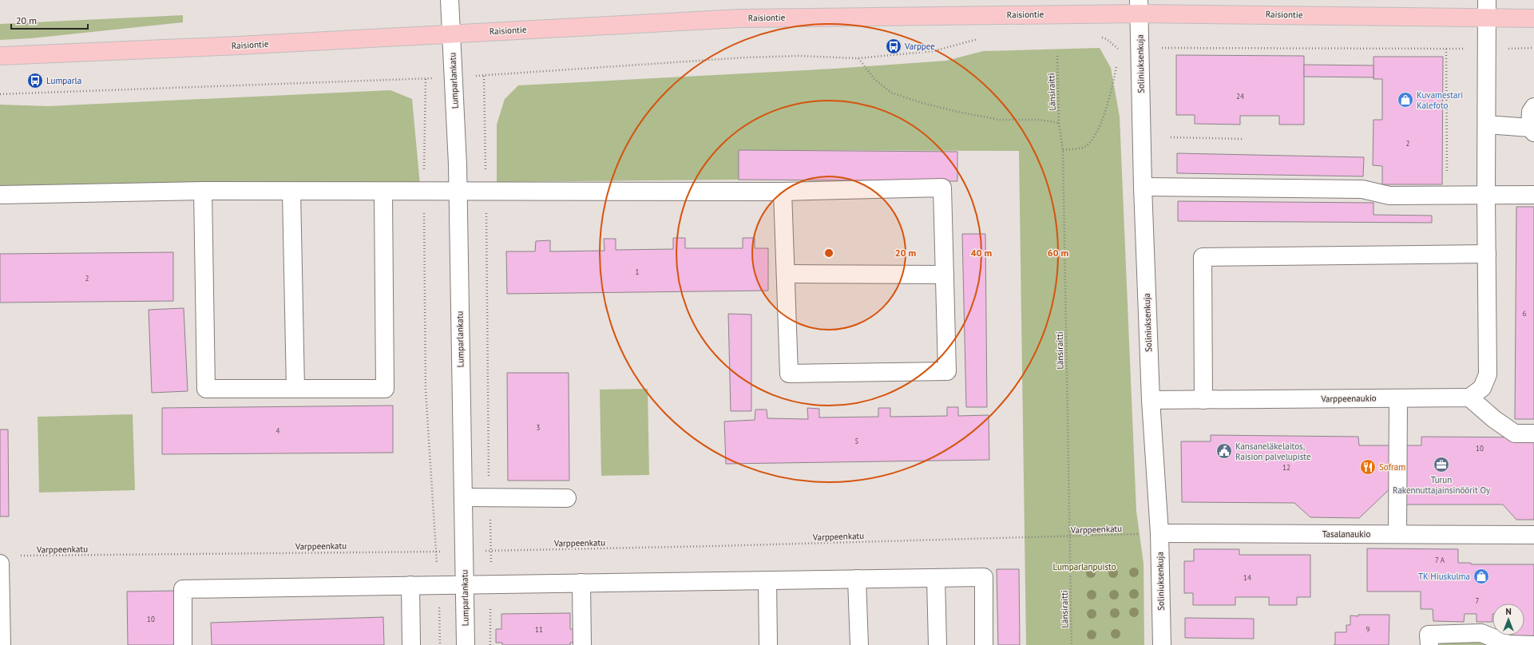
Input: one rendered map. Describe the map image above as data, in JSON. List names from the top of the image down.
{
  "streets": {
    "main road": ["Raisiontie"],
    "street": [
      "Soliniuksenkuja",
      "Lumparlankatu",
      "Varppeenaukio",
      "Tasalanaukio"
    ],
    "path": ["Länsiraitti", "Varppeenkatu"]
  },
  "crossings": [
    ["Raisiontie", "Soliniuksenkuja"],
    ["Raisiontie", "Lumparlankatu"],
    ["Soliniuksenkuja", "Varppeenaukio"],
    ["Soliniuksenkuja", "Varppeenkatu"],
    ["Soliniuksenkuja", "Tasalanaukio"],
    ["Lumparlankatu", "Varppeenkatu"],
    ["Länsiraitti", "Varppeenkatu"],
    ["Varppeenkatu", "Tasalanaukio"]
  ],
  "parks": ["Lumparlanpuisto"],
  "places": {
    "bus stop": ["Varppee", "Lumparla"],
    "shop": ["Kuvamestari Kalefoto", "TK Hiuskulma"],
    "public building": ["Kansaneläkelaitos, Raision palvelupiste"],
    "office": ["Turun Rakennuttajainsinöörit Oy"],
    "restaurant": ["Sofram"]
  },
  "house_numbers": [
    "24",
    "2",
    "1",
    "2",
    "6",
    "3",
    "4",
    "5",
    "10",
    "12",
    "7 A",
    "14",
    "7",
    "10",
    "11",
    "9"
  ],
  "scale_bar": "20 m",
  "north": "top",
  "rings": ["20 m", "40 m", "60 m"]
}
